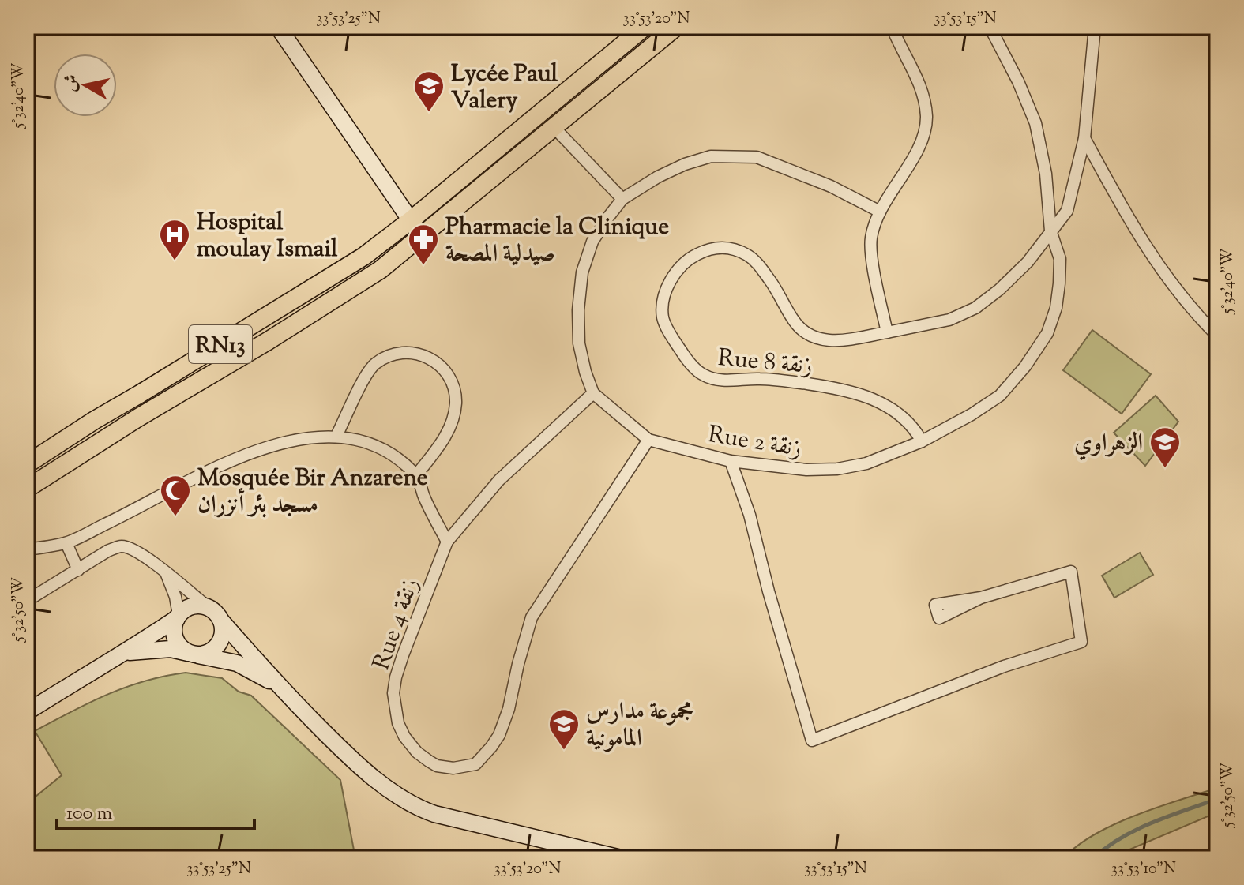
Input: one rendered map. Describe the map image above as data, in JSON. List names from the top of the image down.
{
  "streets": {
    "main road": ["RN13"],
    "street": ["Rue 8 زنقة", "Rue 2 زنقة", "Rue 4 زنقة"]
  },
  "crossings": [
    ["Rue 8 زنقة", "Rue 2 زنقة"],
    ["Rue 2 زنقة", "Rue 4 زنقة"]
  ],
  "places": {
    "school or university": ["Lycée Paul Valery", "الزهراوي", "مجموعة مدارس المامونية"],
    "hospital": ["Hospital moulay Ismail"],
    "pharmacy": ["Pharmacie la Clinique صيدلية المصحة"],
    "mosque": ["Mosquée Bir Anzarene مسجد بئر أنزران"]
  },
  "scale_bar": "100 m",
  "north": "left",
  "coordinates": [
    "33°53'25\"N",
    "33°53'20\"N",
    "33°53'15\"N",
    "5°32'40\"W",
    "5°32'50\"W",
    "33°53'10\"N"
  ]
}
